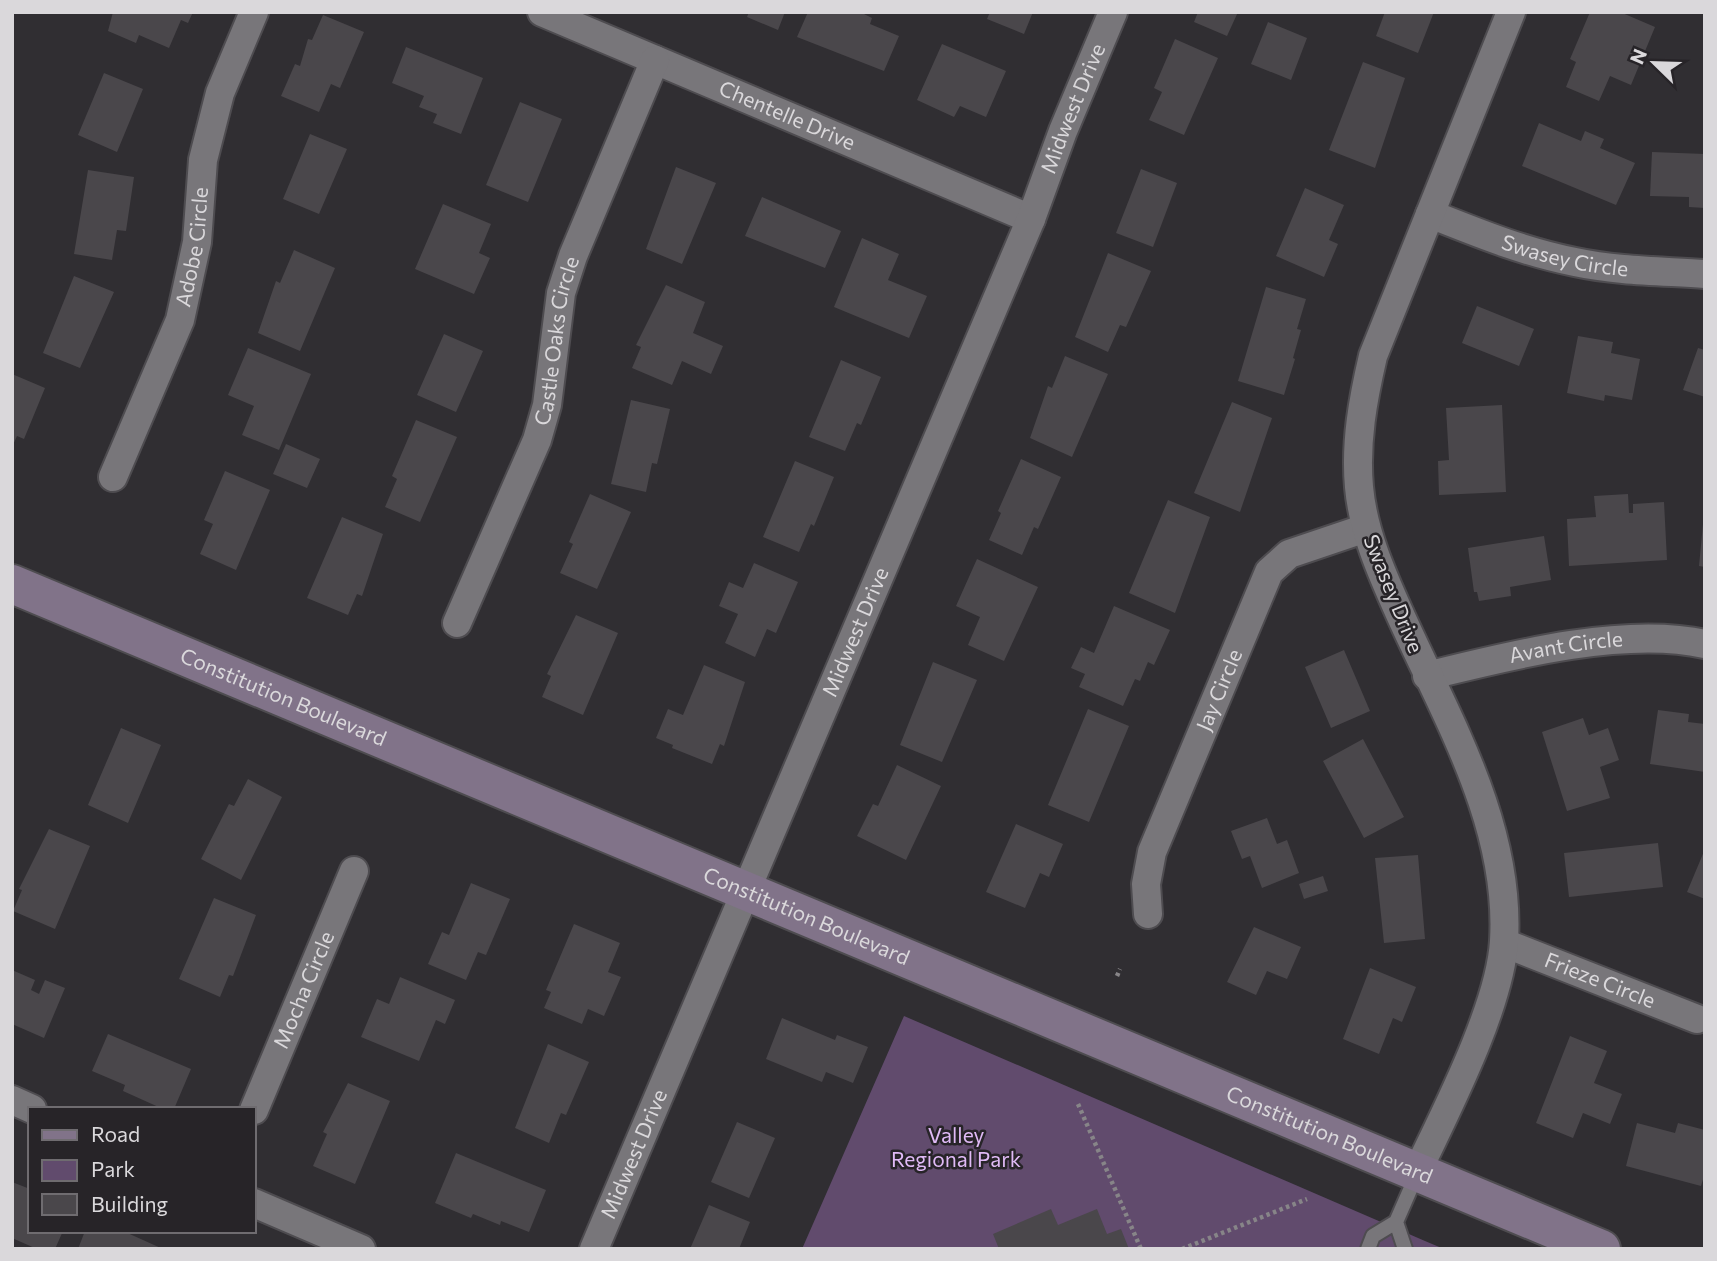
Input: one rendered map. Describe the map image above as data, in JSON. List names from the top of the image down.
{
  "streets": {
    "main road": ["Constitution Boulevard"],
    "street": [
      "Midwest Drive",
      "Chentelle Drive",
      "Adobe Circle",
      "Swasey Circle",
      "Castle Oaks Circle",
      "Swasey Drive",
      "Avant Circle",
      "Jay Circle",
      "Frieze Circle",
      "Mocha Circle"
    ]
  },
  "crossings": [
    ["Midwest Drive", "Chentelle Drive"],
    ["Midwest Drive", "Constitution Boulevard"],
    ["Chentelle Drive", "Castle Oaks Circle"],
    ["Swasey Circle", "Swasey Drive"],
    ["Swasey Drive", "Avant Circle"],
    ["Swasey Drive", "Jay Circle"],
    ["Swasey Drive", "Constitution Boulevard"],
    ["Swasey Drive", "Frieze Circle"]
  ],
  "parks": ["Valley Regional Park"],
  "legend": ["Road", "Park", "Building"],
  "north": "top left"
}
